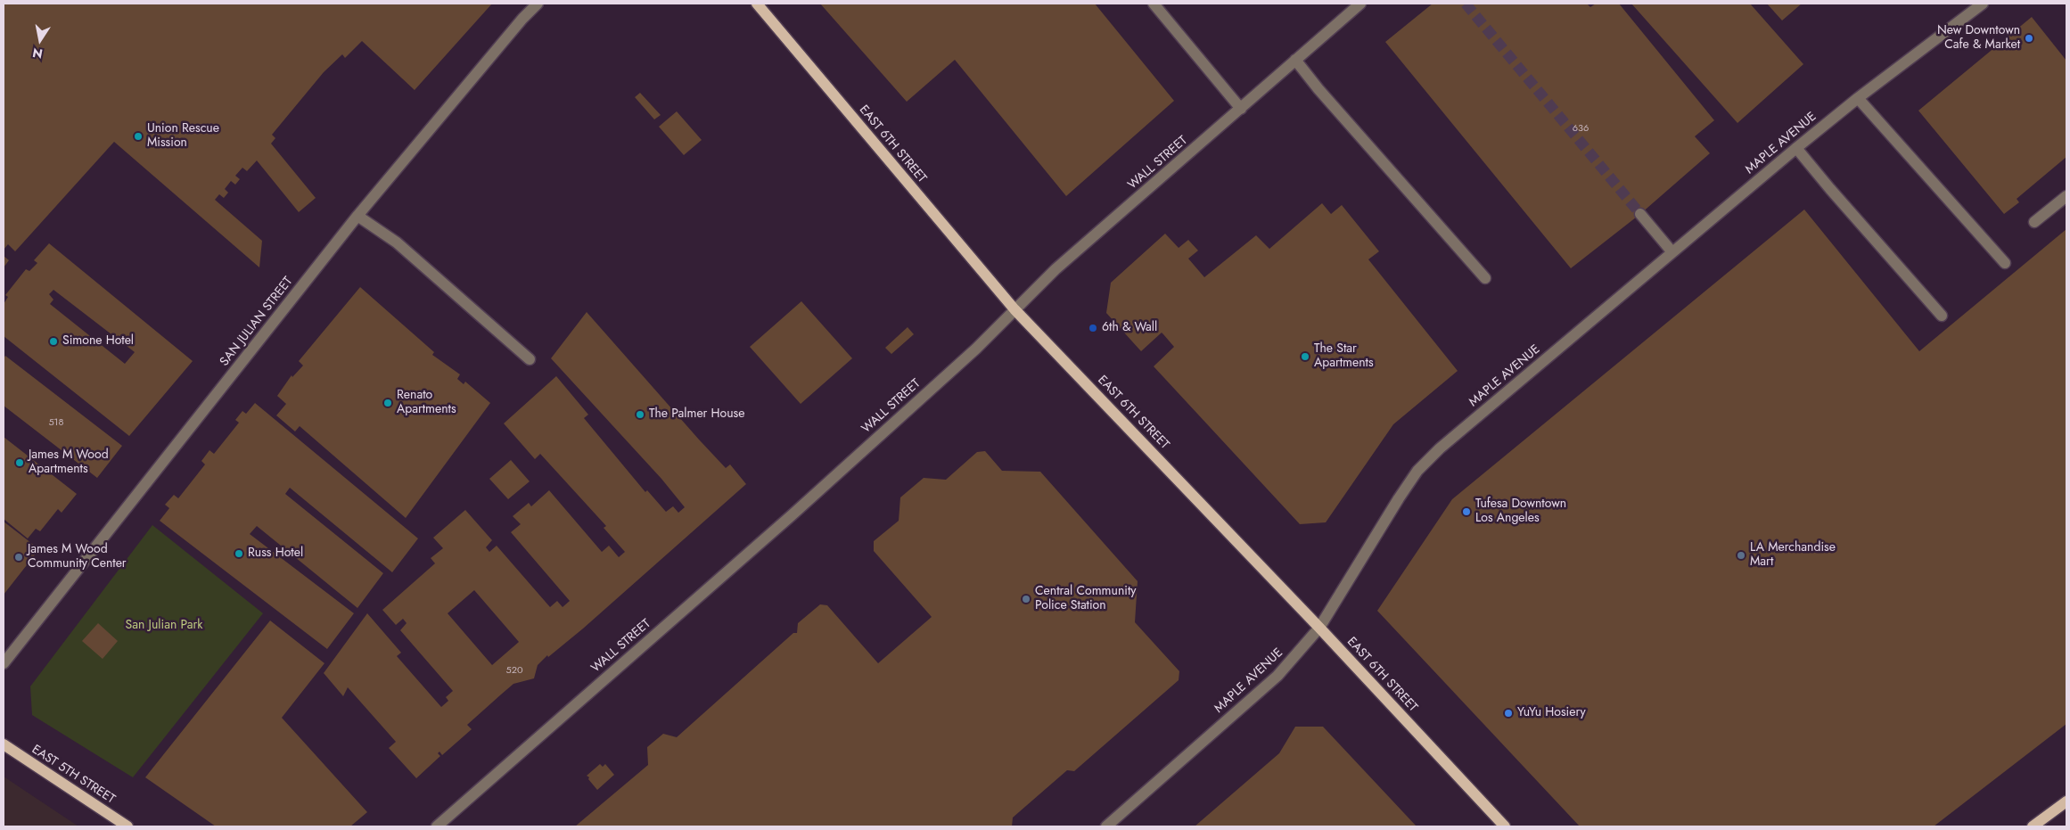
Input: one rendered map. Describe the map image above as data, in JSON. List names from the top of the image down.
{
  "streets": {
    "main road": ["EAST 6TH STREET", "EAST 5TH STREET"],
    "street": ["MAPLE AVENUE", "WALL STREET", "SAN JULIAN STREET"]
  },
  "crossings": [
    ["MAPLE AVENUE", "EAST 6TH STREET"],
    ["EAST 6TH STREET", "WALL STREET"]
  ],
  "parks": ["San Julian Park"],
  "places": [
    "New Downtown Cafe & Market",
    "Union Rescue Mission",
    "6th & Wall",
    "Simone Hotel",
    "The Star Apartments",
    "Renato Apartments",
    "The Palmer House",
    "James M Wood Apartments",
    "Tufesa Downtown Los Angeles",
    "Russ Hotel",
    "LA Merchandise Mart",
    "James M Wood Community Center",
    "Central Community Police Station",
    "YuYu Hosiery"
  ],
  "house_numbers": ["636", "518", "520"],
  "north": "bottom"
}
